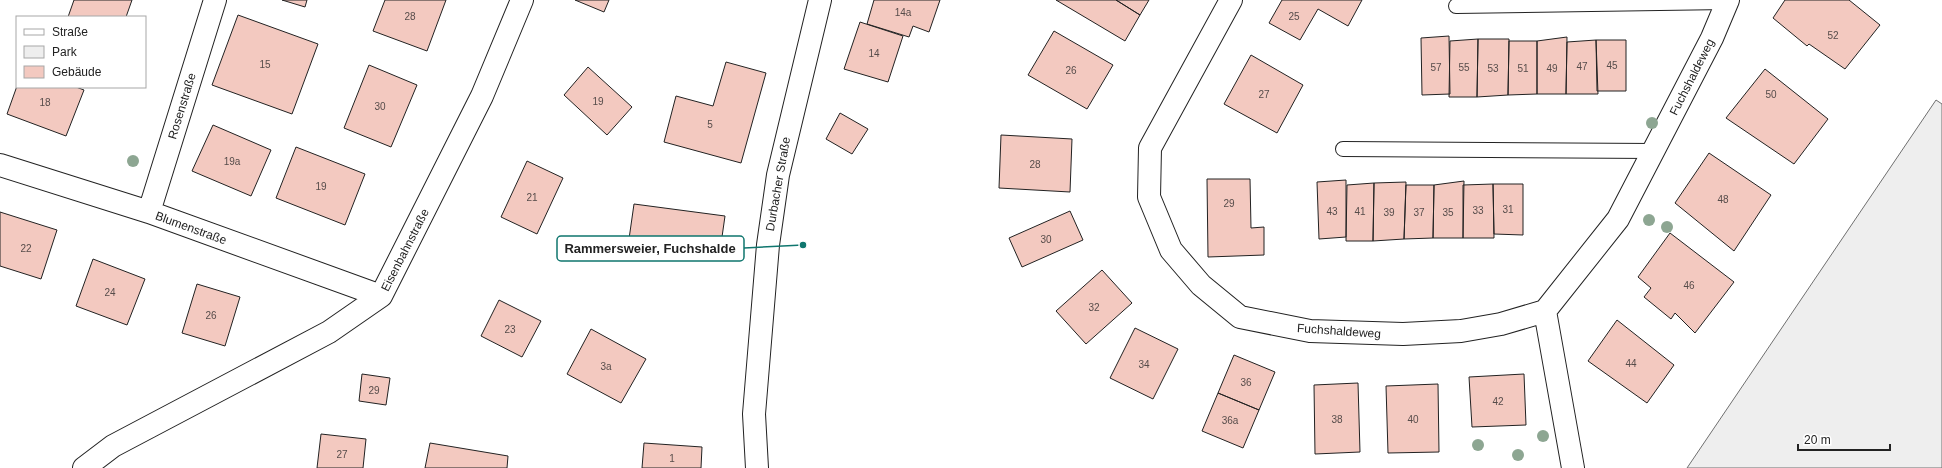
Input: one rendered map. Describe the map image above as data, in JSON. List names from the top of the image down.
{
  "streets": {
    "street": [
      "Fuchshaldeweg",
      "Rosenstraße",
      "Durbacher Straße",
      "Blumenstraße",
      "Eisenbahnstraße"
    ]
  },
  "crossings": [
    ["Rosenstraße", "Blumenstraße"],
    ["Blumenstraße", "Eisenbahnstraße"]
  ],
  "places": ["Rammersweier, Fuchshalde"],
  "house_numbers": [
    "14a",
    "28",
    "25",
    "52",
    "14",
    "15",
    "45",
    "47",
    "57",
    "55",
    "53",
    "51",
    "49",
    "26",
    "27",
    "50",
    "19",
    "18",
    "30",
    "5",
    "19a",
    "28",
    "19",
    "21",
    "48",
    "29",
    "31",
    "33",
    "43",
    "41",
    "39",
    "37",
    "35",
    "30",
    "22",
    "46",
    "24",
    "32",
    "26",
    "23",
    "44",
    "34",
    "3a",
    "36",
    "29",
    "42",
    "38",
    "40",
    "36a",
    "27",
    "1"
  ],
  "legend": ["Straße", "Park", "Gebäude"],
  "scale_bar": "20 m"
}
